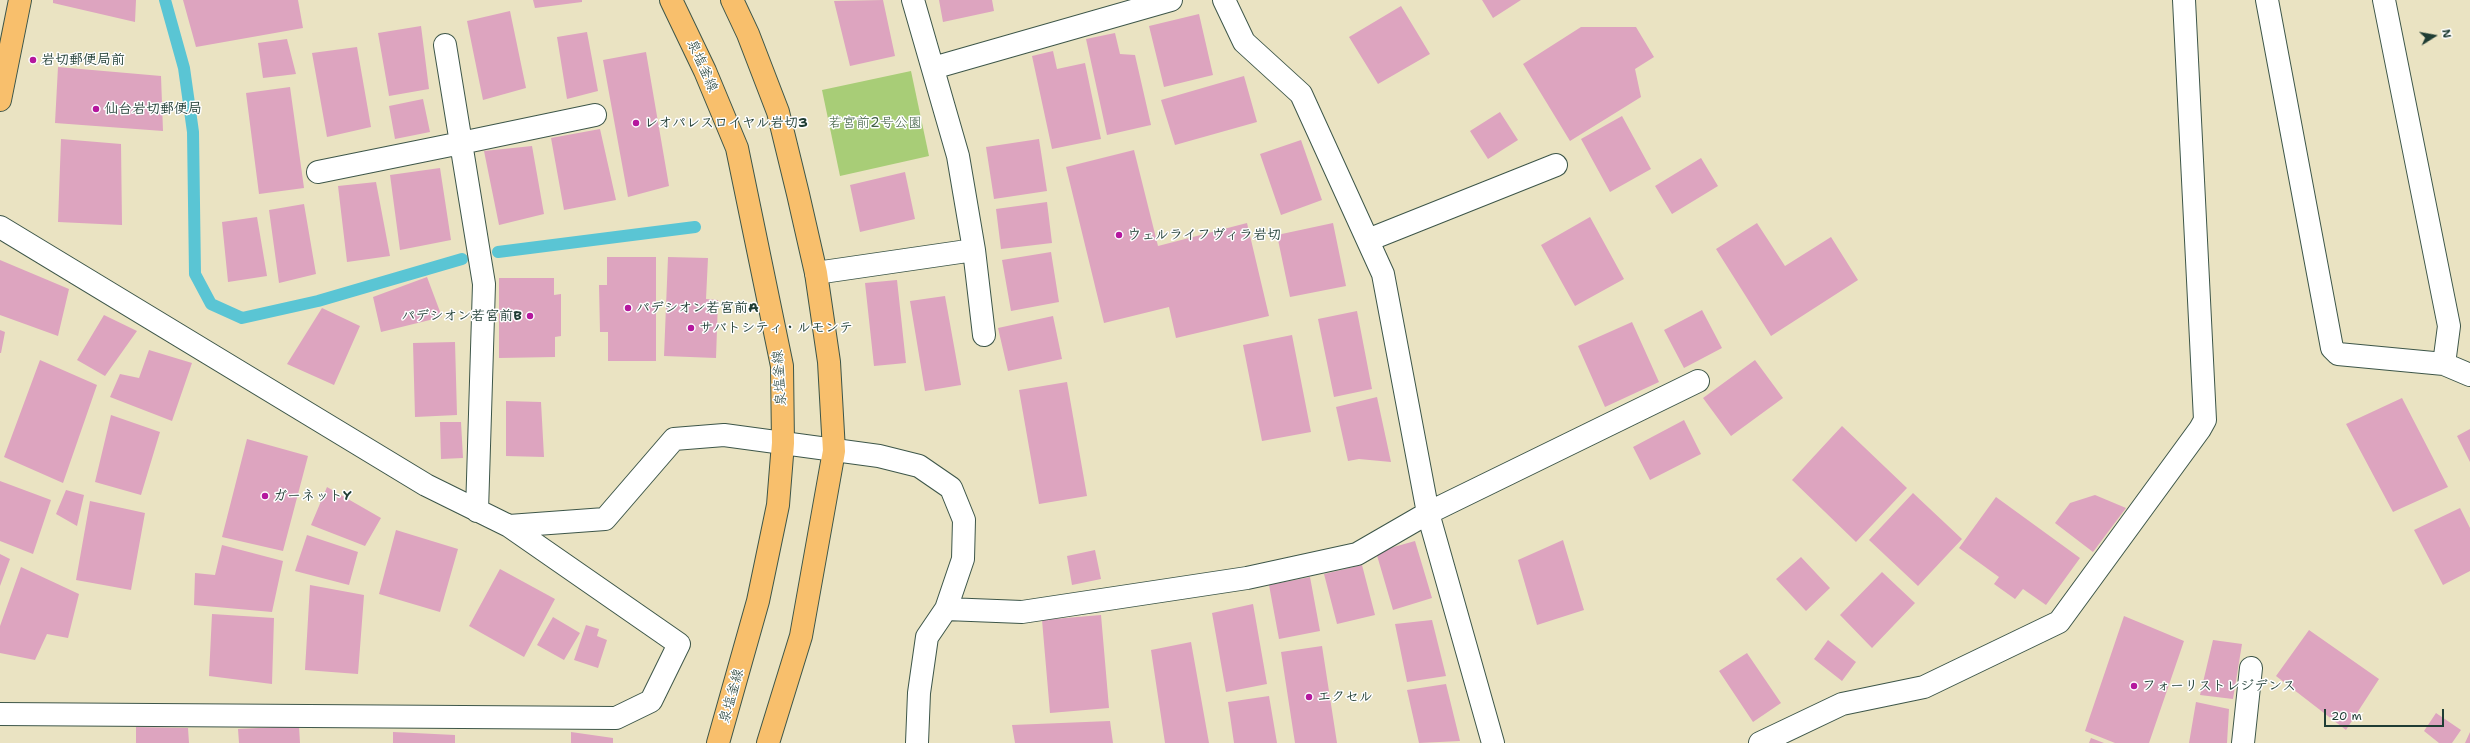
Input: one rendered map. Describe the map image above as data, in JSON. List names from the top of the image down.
{
  "streets": {
    "main road": ["泉塩釜線"]
  },
  "parks": ["若宮前2号公園"],
  "places": [
    "岩切郵便局前",
    "仙台岩切郵便局",
    "レオパレスロイヤル岩切3",
    "ウェルライフヴィラ岩切",
    "パデシオン若宮前A",
    "パデシオン若宮前B",
    "サバトシティ・ルモンテ",
    "ガーネットY",
    "フォーリストレジデンス",
    "エクセル"
  ],
  "scale_bar": "20 m",
  "north": "right"
}
